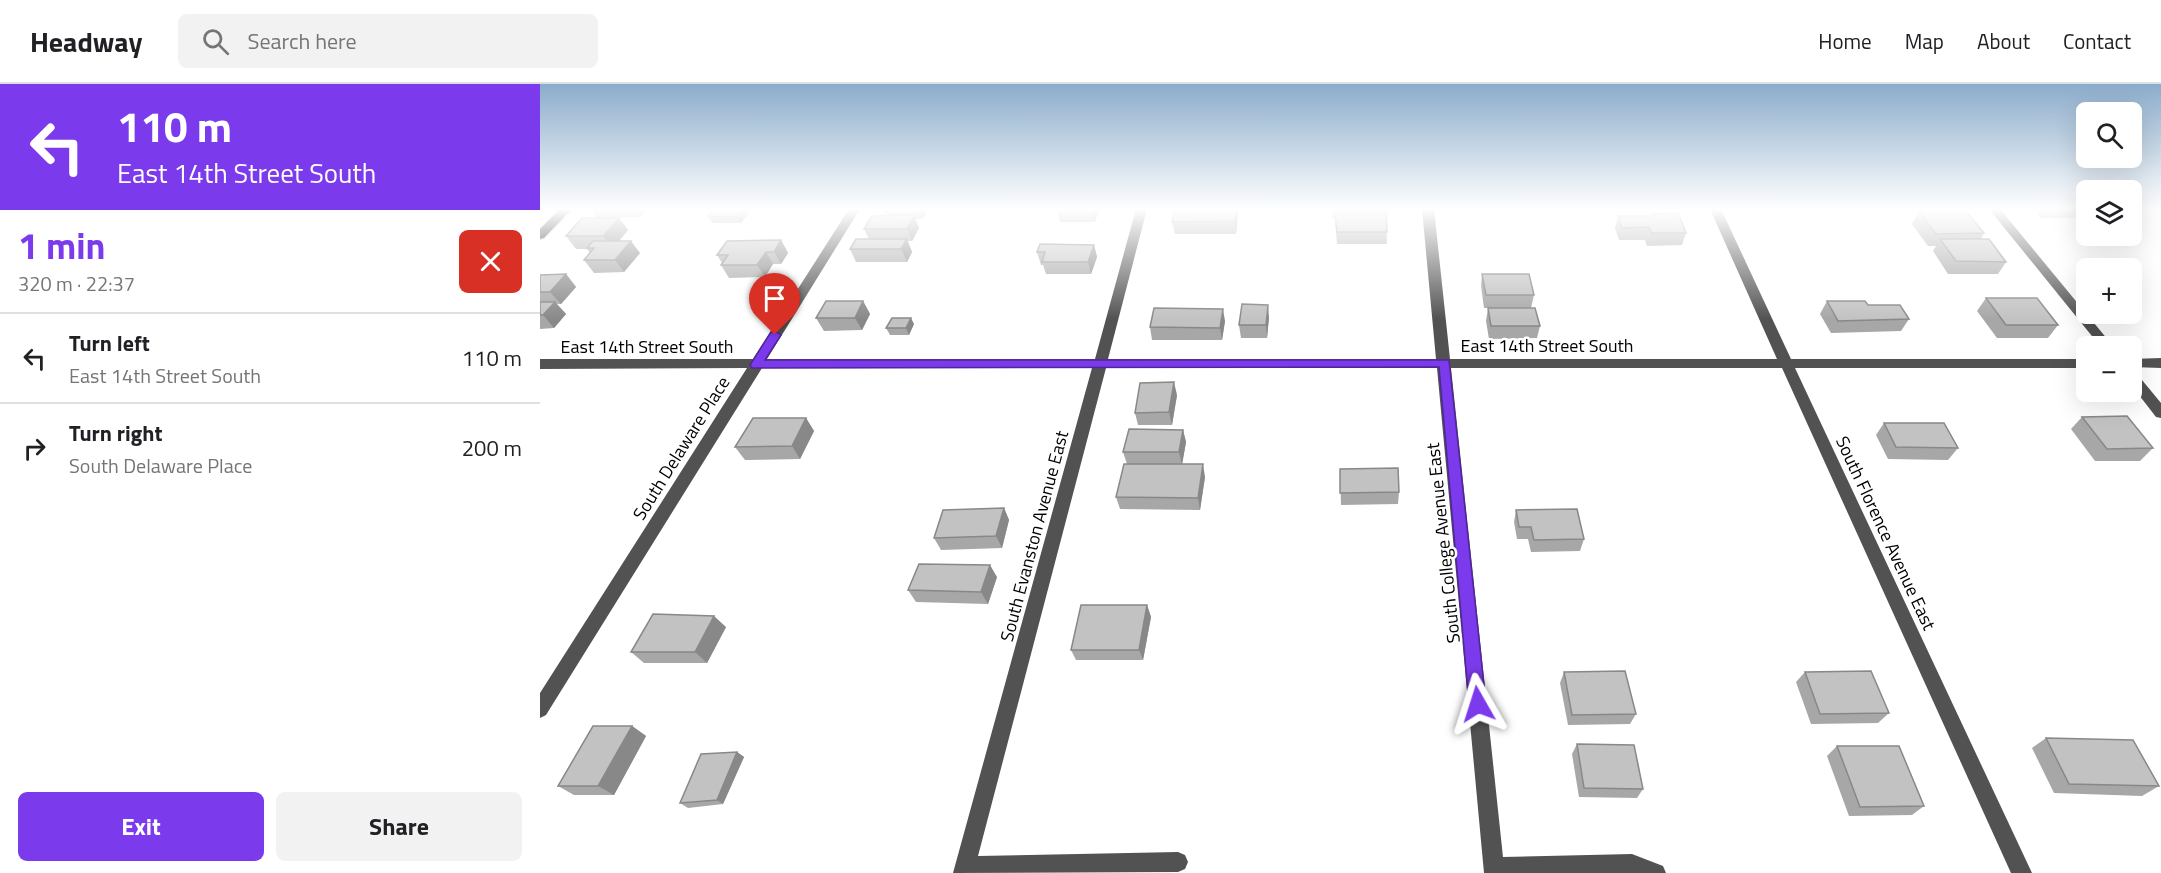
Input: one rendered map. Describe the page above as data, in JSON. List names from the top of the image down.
{
  "streets": {
    "street": [
      "East 14th Street South",
      "South Delaware Place",
      "South Florence Avenue East",
      "South Evanston Avenue East",
      "South College Avenue East"
    ]
  },
  "crossings": [
    ["East 14th Street South", "South Delaware Place"],
    ["East 14th Street South", "South Florence Avenue East"],
    ["East 14th Street South", "South Evanston Avenue East"],
    ["East 14th Street South", "South College Avenue East"]
  ],
  "page": {
    "header": "Headway",
    "search": "Search here",
    "nav": [
      "Home",
      "Map",
      "About",
      "Contact"
    ],
    "turn": ["110 m", "East 14th Street South"],
    "map_buttons": ["+", "−"],
    "heading": ["1 min", "320 m · 22:37"],
    "list": [
      {
        "name": "Turn left",
        "note": "East 14th Street South",
        "value": "110 m"
      },
      {
        "name": "Turn right",
        "note": "South Delaware Place",
        "value": "200 m"
      }
    ],
    "buttons": ["Exit", "Share"]
  }
}
